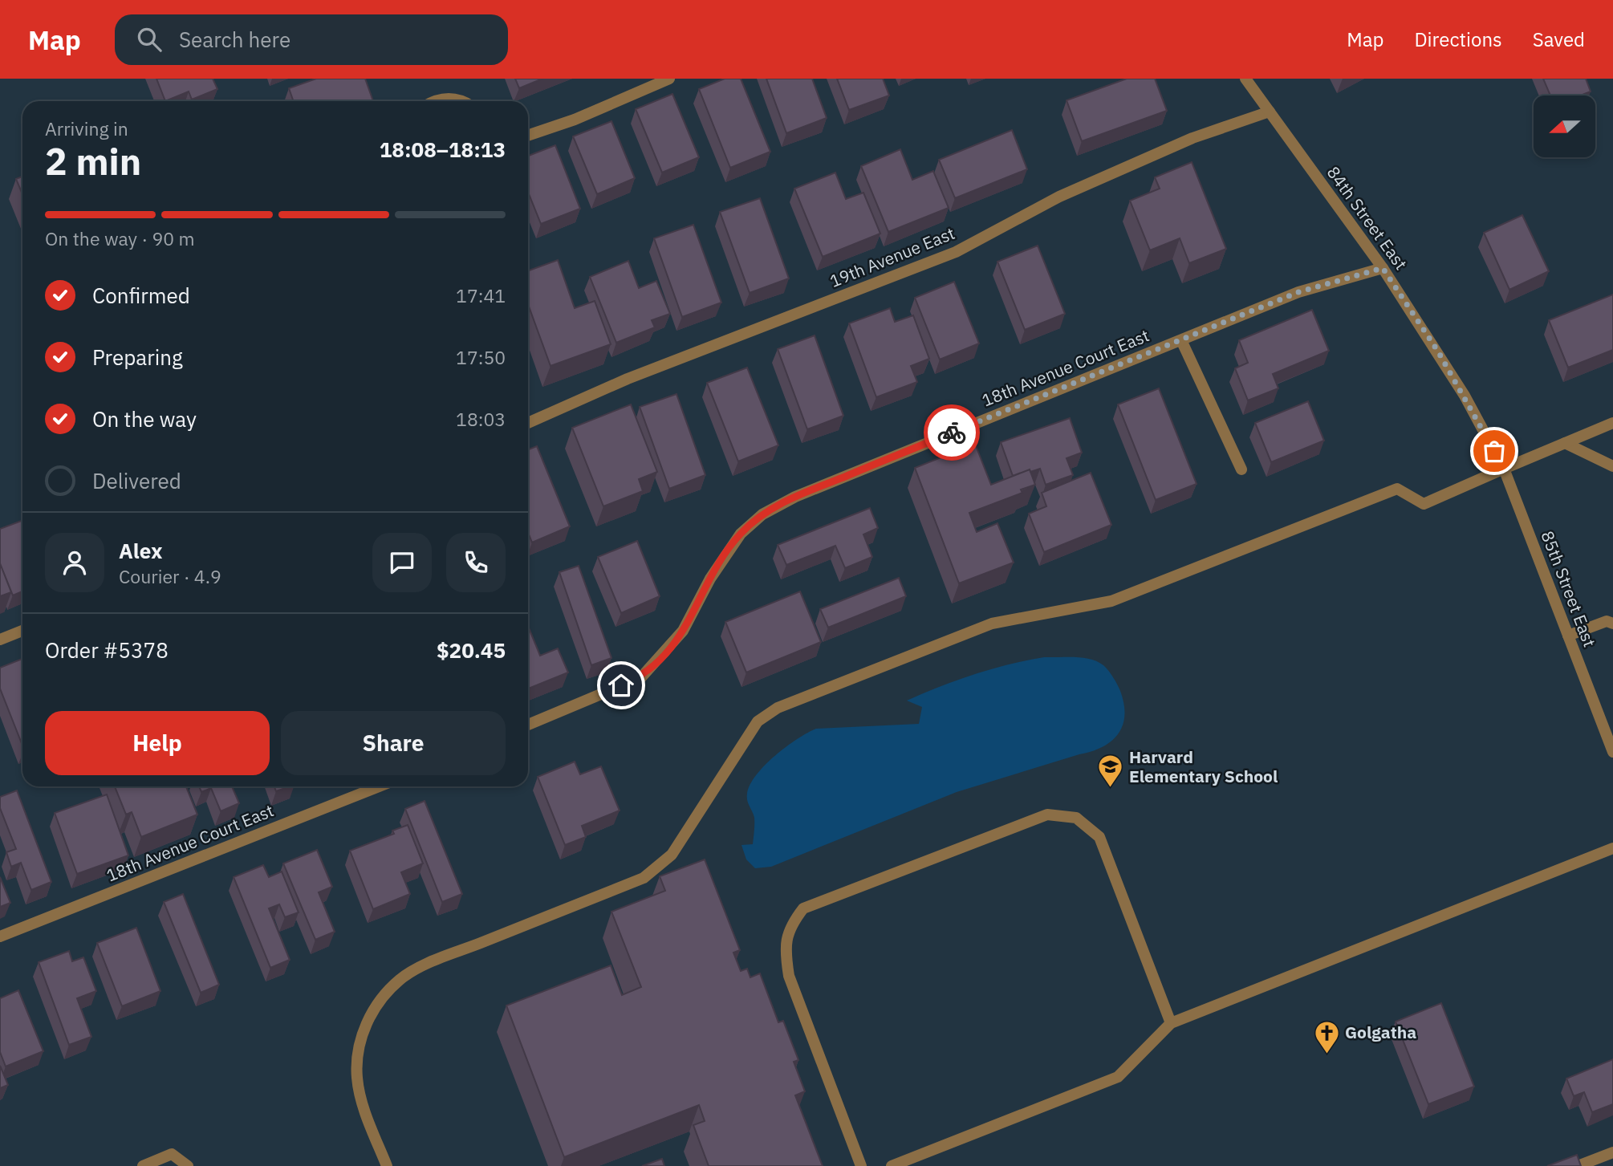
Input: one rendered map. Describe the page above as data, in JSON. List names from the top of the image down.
{
  "streets": {
    "street": [
      "84th Street East",
      "19th Avenue East",
      "18th Avenue Court East",
      "85th Street East"
    ]
  },
  "crossings": [
    ["84th Street East", "19th Avenue East"],
    ["84th Street East", "18th Avenue Court East"],
    ["84th Street East", "85th Street East"]
  ],
  "places": {
    "school or university": ["Harvard Elementary School"],
    "church": ["Golgatha"]
  },
  "north": "left",
  "page": {
    "header": "Map",
    "search": "Search here",
    "nav": ["Map", "Directions", "Saved"],
    "heading": ["2 min", "Arriving in", "18:08–18:13"],
    "panel": [
      "Alex",
      "Courier · 4.9",
      "Order #5378",
      "$20.45"
    ],
    "bar": "On the way · 90 m",
    "list": [
      ["Confirmed", "17:41"],
      ["Preparing", "17:50"],
      ["On the way", "18:03"],
      "Delivered"
    ],
    "buttons": ["Help", "Share"]
  }
}
